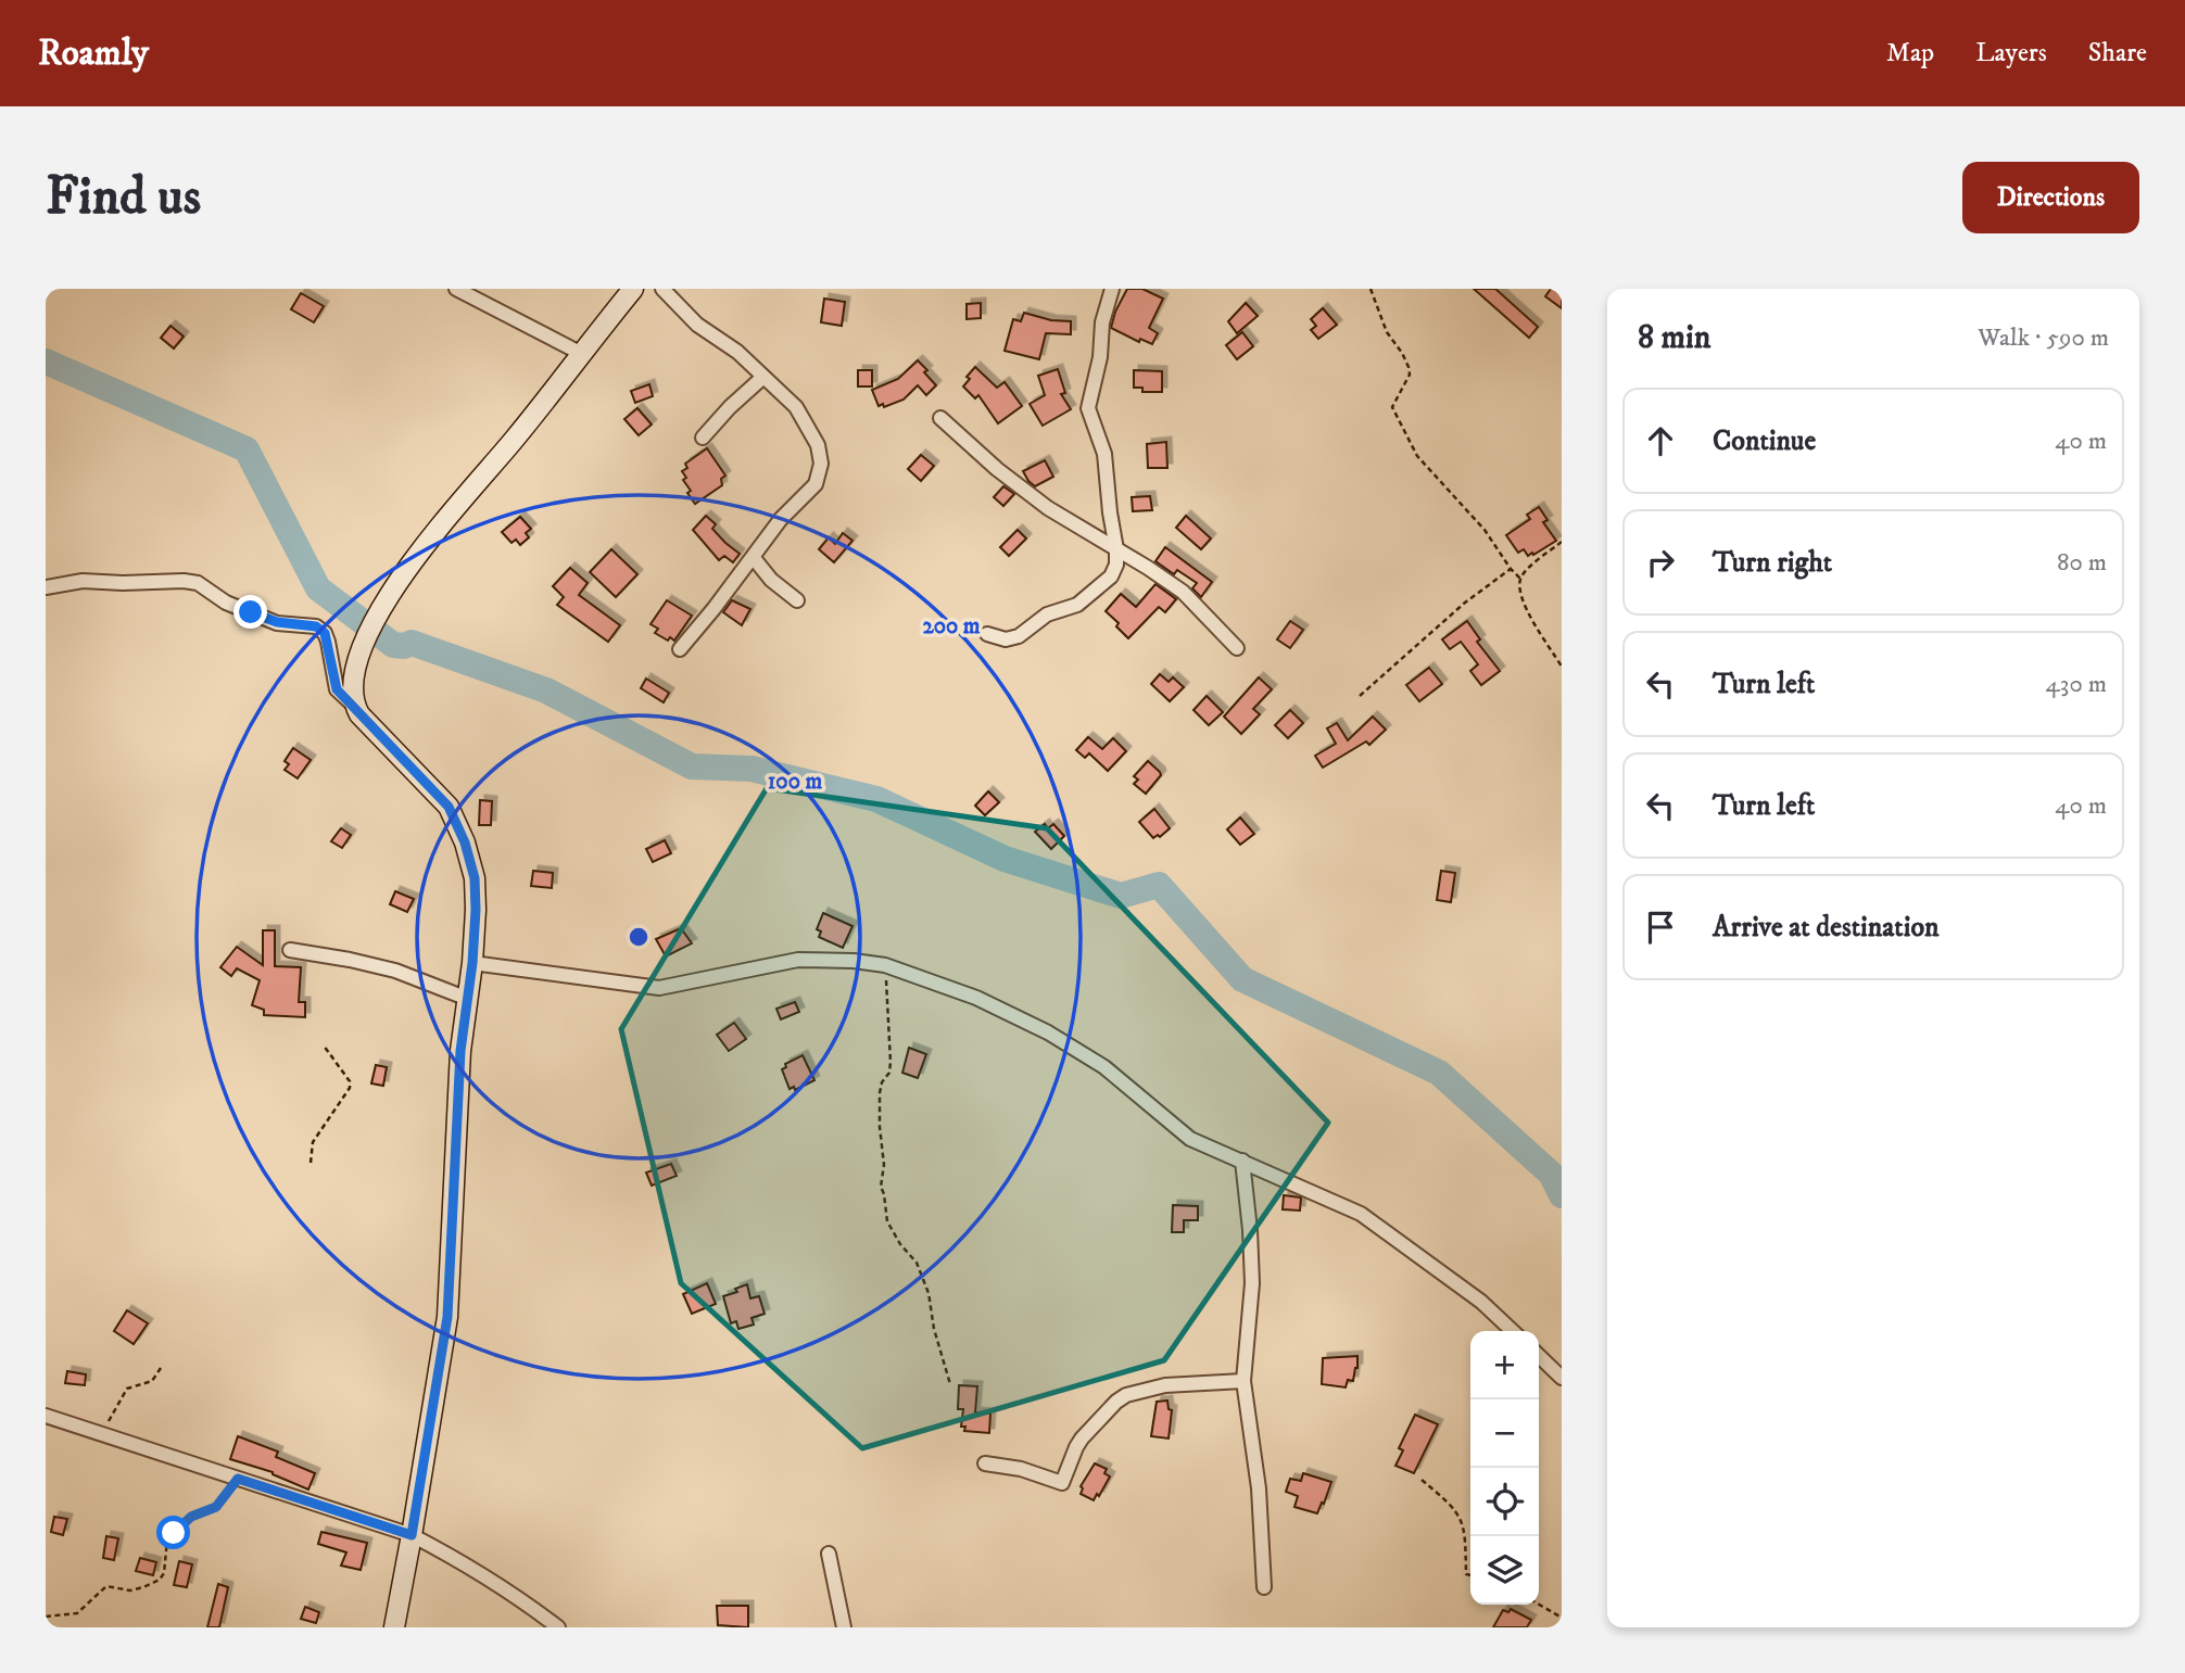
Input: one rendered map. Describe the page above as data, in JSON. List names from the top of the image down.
{
  "page": {
    "header": "Roamly",
    "nav": ["Map", "Layers", "Share"],
    "buttons": "Directions",
    "title": "Find us",
    "heading": ["8 min", "Walk · 590 m"],
    "list": [
      ["Continue", "40 m"],
      ["Turn right", "80 m"],
      ["Turn left", "430 m"],
      ["Turn left", "40 m"],
      "Arrive at destination"
    ],
    "map_buttons": ["+", "−"]
  },
  "rings": ["200 m", "100 m"]
}
